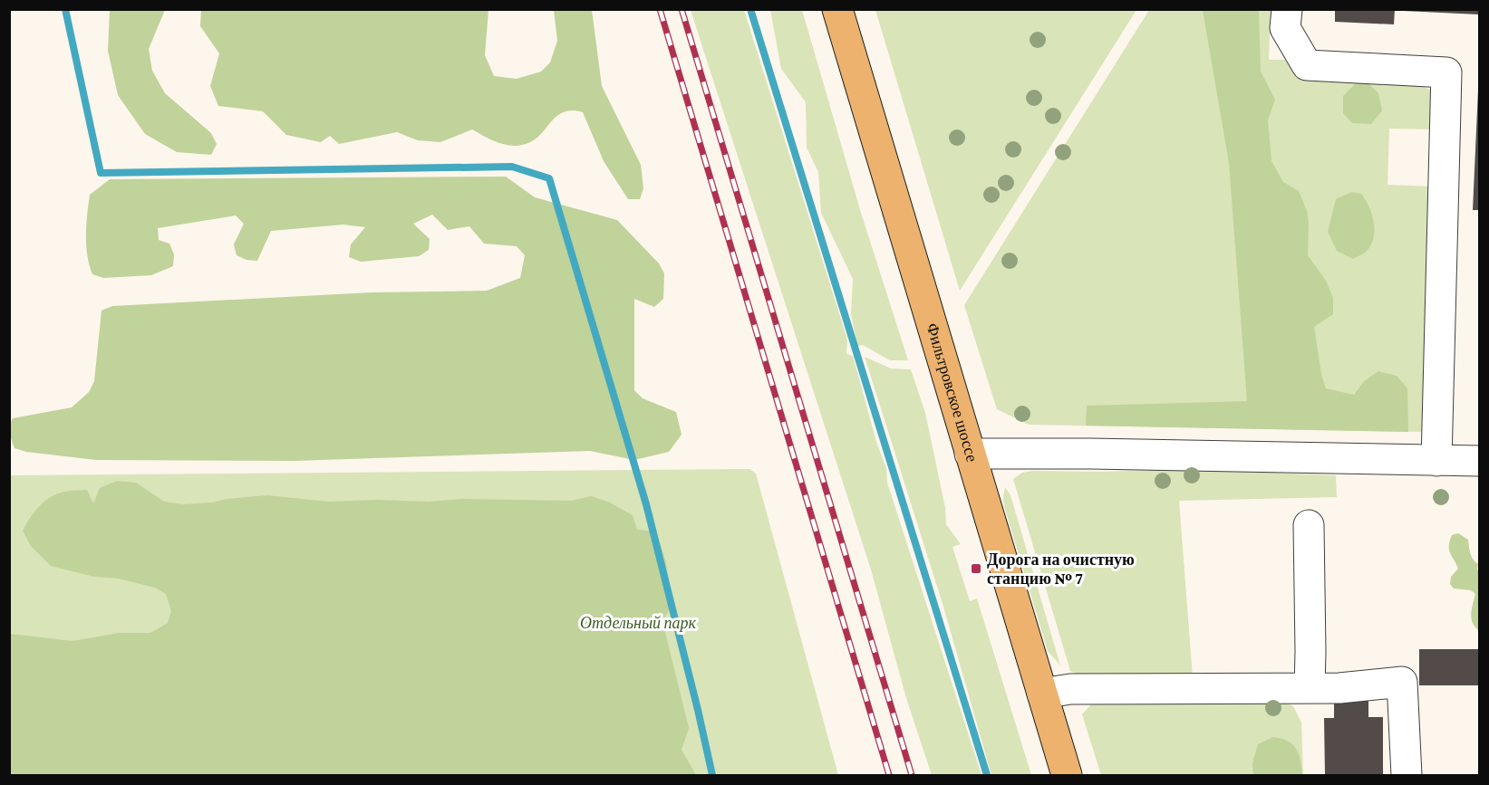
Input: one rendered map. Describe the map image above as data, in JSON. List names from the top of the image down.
{
  "streets": {
    "main road": ["Фильтровское шоссе"]
  },
  "parks": ["Отдельный парк"],
  "places": {
    "transit": ["Дорога на очистную станцию № 7"]
  }
}
